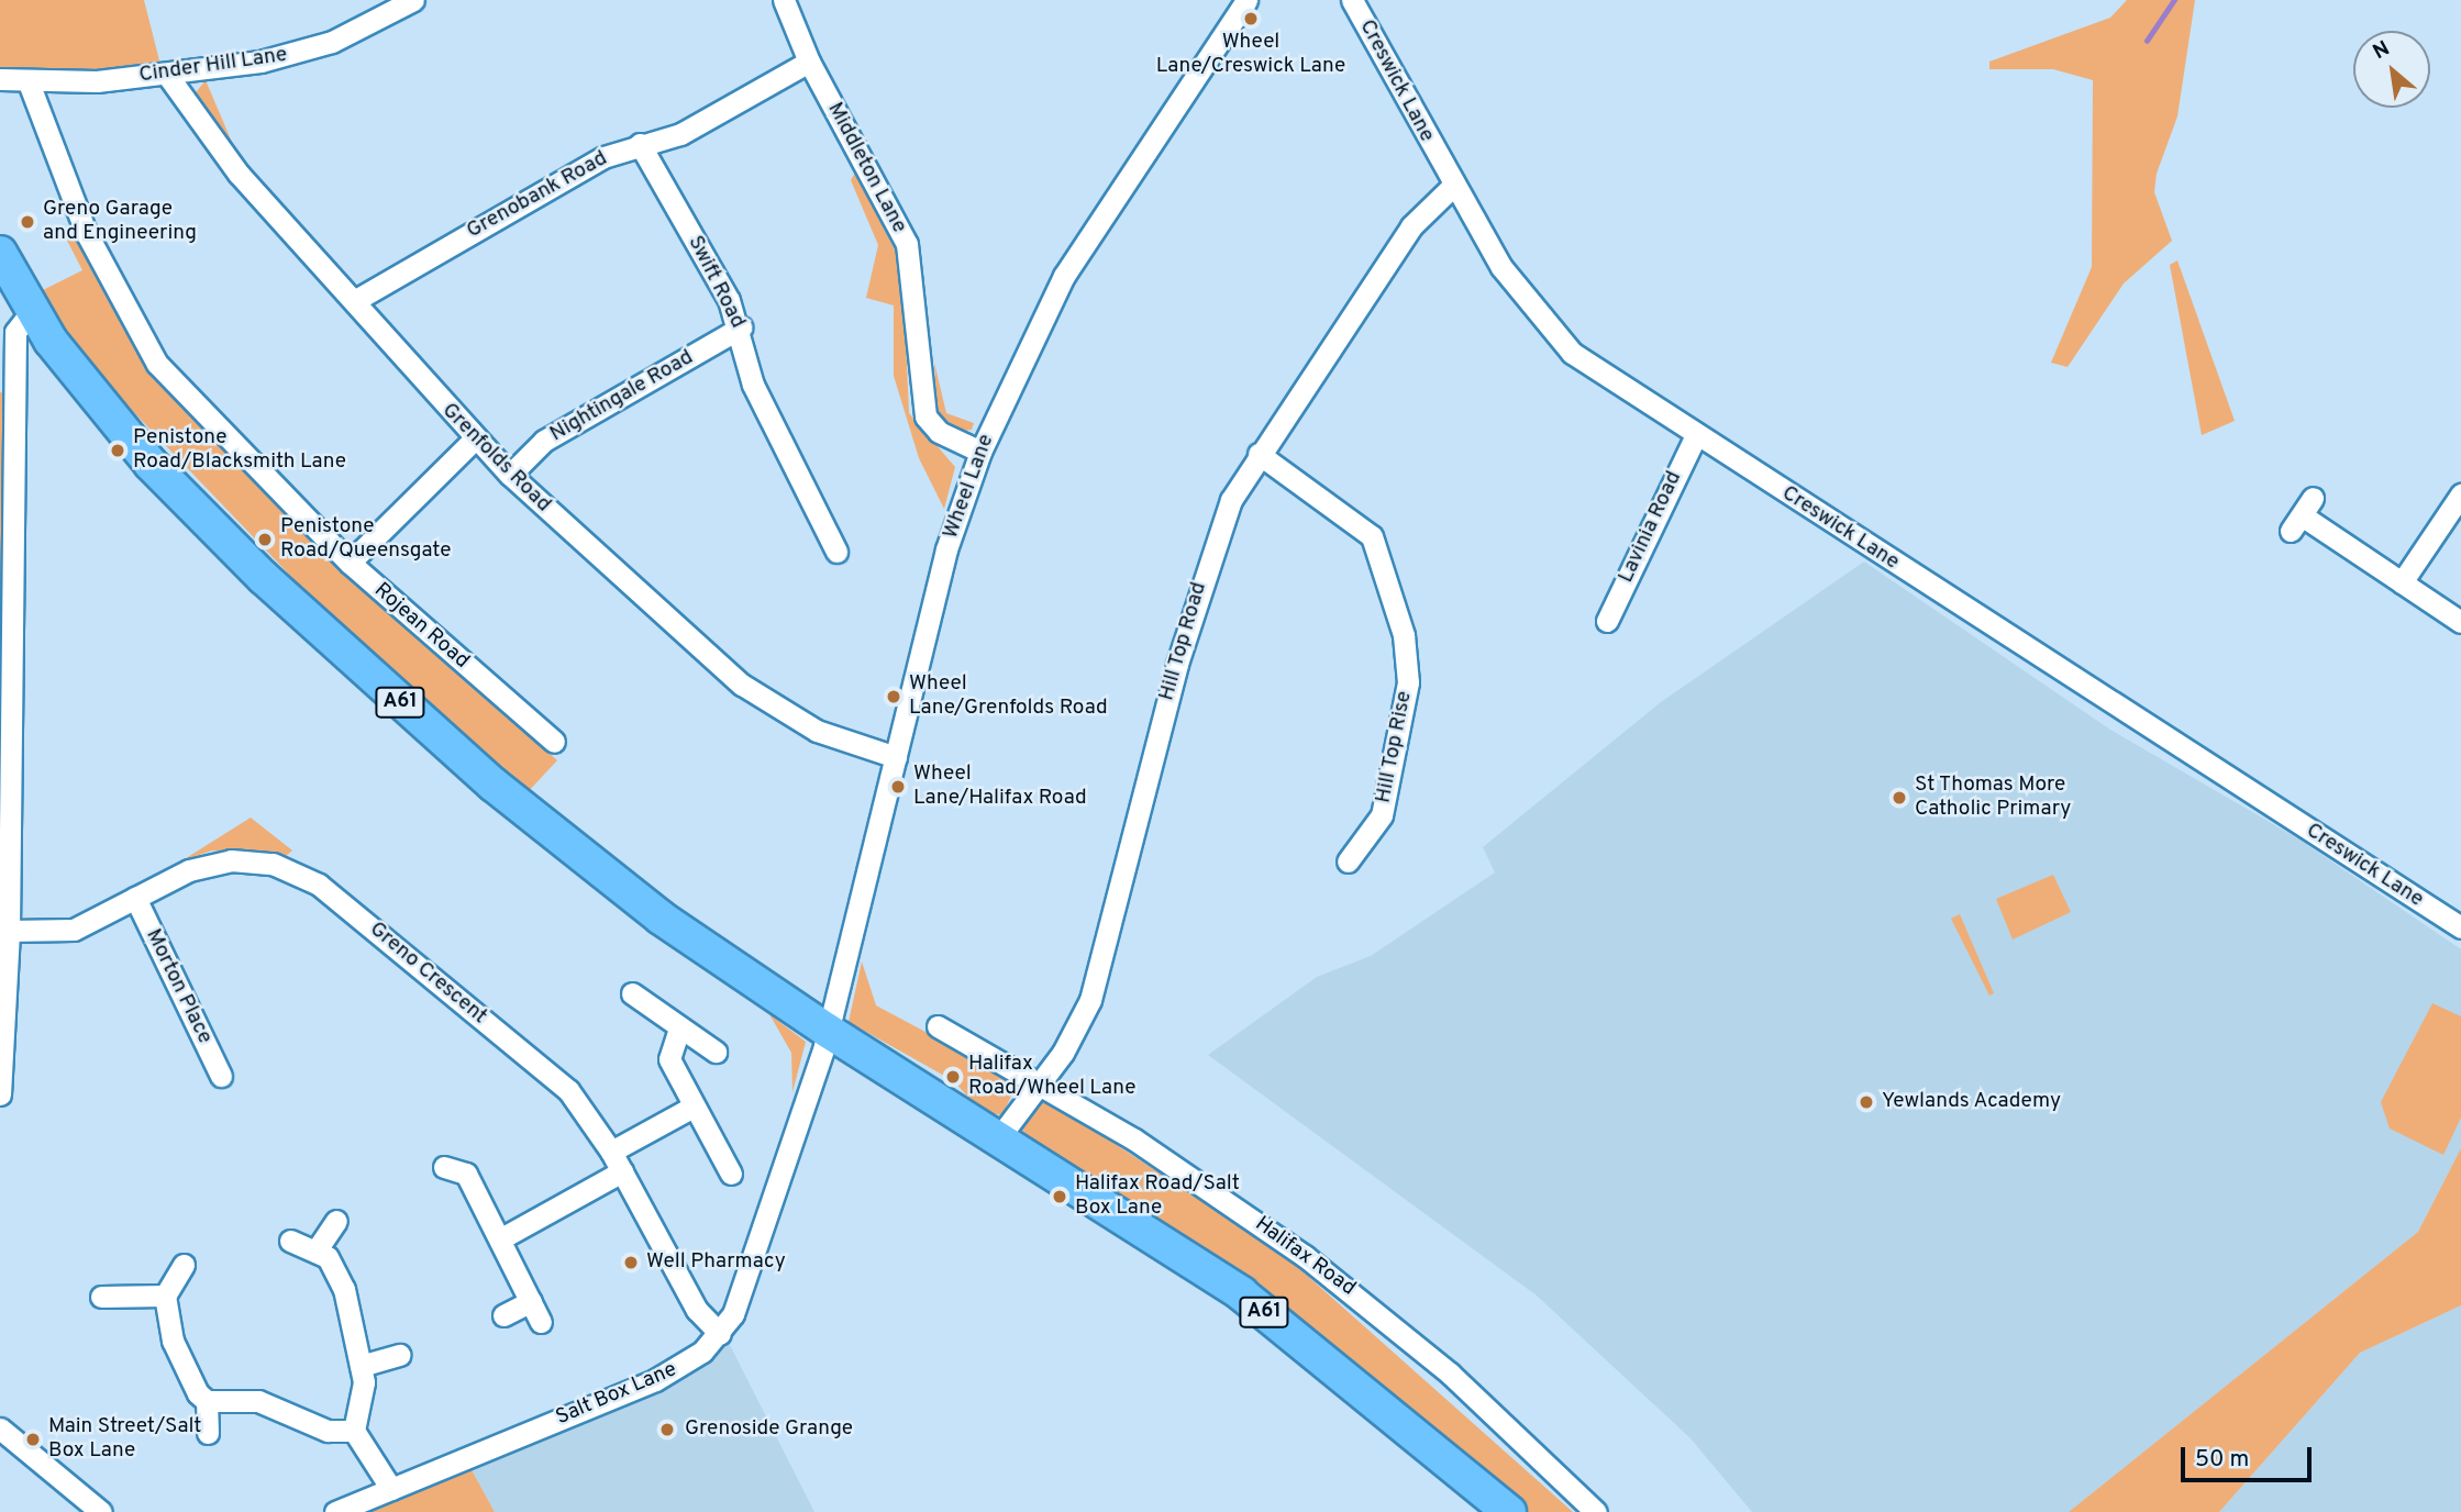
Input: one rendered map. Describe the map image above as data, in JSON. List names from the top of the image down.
{
  "streets": {
    "highway": ["A61"],
    "street": [
      "Cinder Hill Lane",
      "Creswick Lane",
      "Middleton Lane",
      "Grenobank Road",
      "Swift Road",
      "Nightingale Road",
      "Grenfolds Road",
      "Wheel Lane",
      "Lavinia Road",
      "Rojean Road",
      "Hill Top Road",
      "Hill Top Rise",
      "Greno Crescent",
      "Morton Place",
      "Halifax Road",
      "Salt Box Lane"
    ]
  },
  "crossings": [
    ["Cinder Hill Lane", "Grenfolds Road"],
    ["Cinder Hill Lane", "Rojean Road"],
    ["Creswick Lane", "Lavinia Road"],
    ["Creswick Lane", "Hill Top Road"],
    ["Middleton Lane", "Grenobank Road"],
    ["Middleton Lane", "Wheel Lane"],
    ["Grenobank Road", "Swift Road"],
    ["Grenobank Road", "Grenfolds Road"],
    ["Swift Road", "Nightingale Road"],
    ["Nightingale Road", "Grenfolds Road"],
    ["Grenfolds Road", "Wheel Lane"],
    ["Wheel Lane", "A61"],
    ["Wheel Lane", "Salt Box Lane"],
    ["Hill Top Road", "A61"],
    ["Hill Top Road", "Hill Top Rise"],
    ["Hill Top Road", "Halifax Road"],
    ["A61", "Salt Box Lane"],
    ["Greno Crescent", "Morton Place"],
    ["Greno Crescent", "Salt Box Lane"]
  ],
  "places": [
    "Wheel Lane/Creswick Lane",
    "Greno Garage and Engineering",
    "Penistone Road/Blacksmith Lane",
    "Penistone Road/Queensgate",
    "Wheel Lane/Grenfolds Road",
    "Wheel Lane/Halifax Road",
    "St Thomas More Catholic Primary",
    "Halifax Road/Wheel Lane",
    "Yewlands Academy",
    "Halifax Road/Salt Box Lane",
    "Well Pharmacy",
    "Grenoside Grange",
    "Main Street/Salt Box Lane"
  ],
  "scale_bar": "50 m",
  "north": "top left"
}
